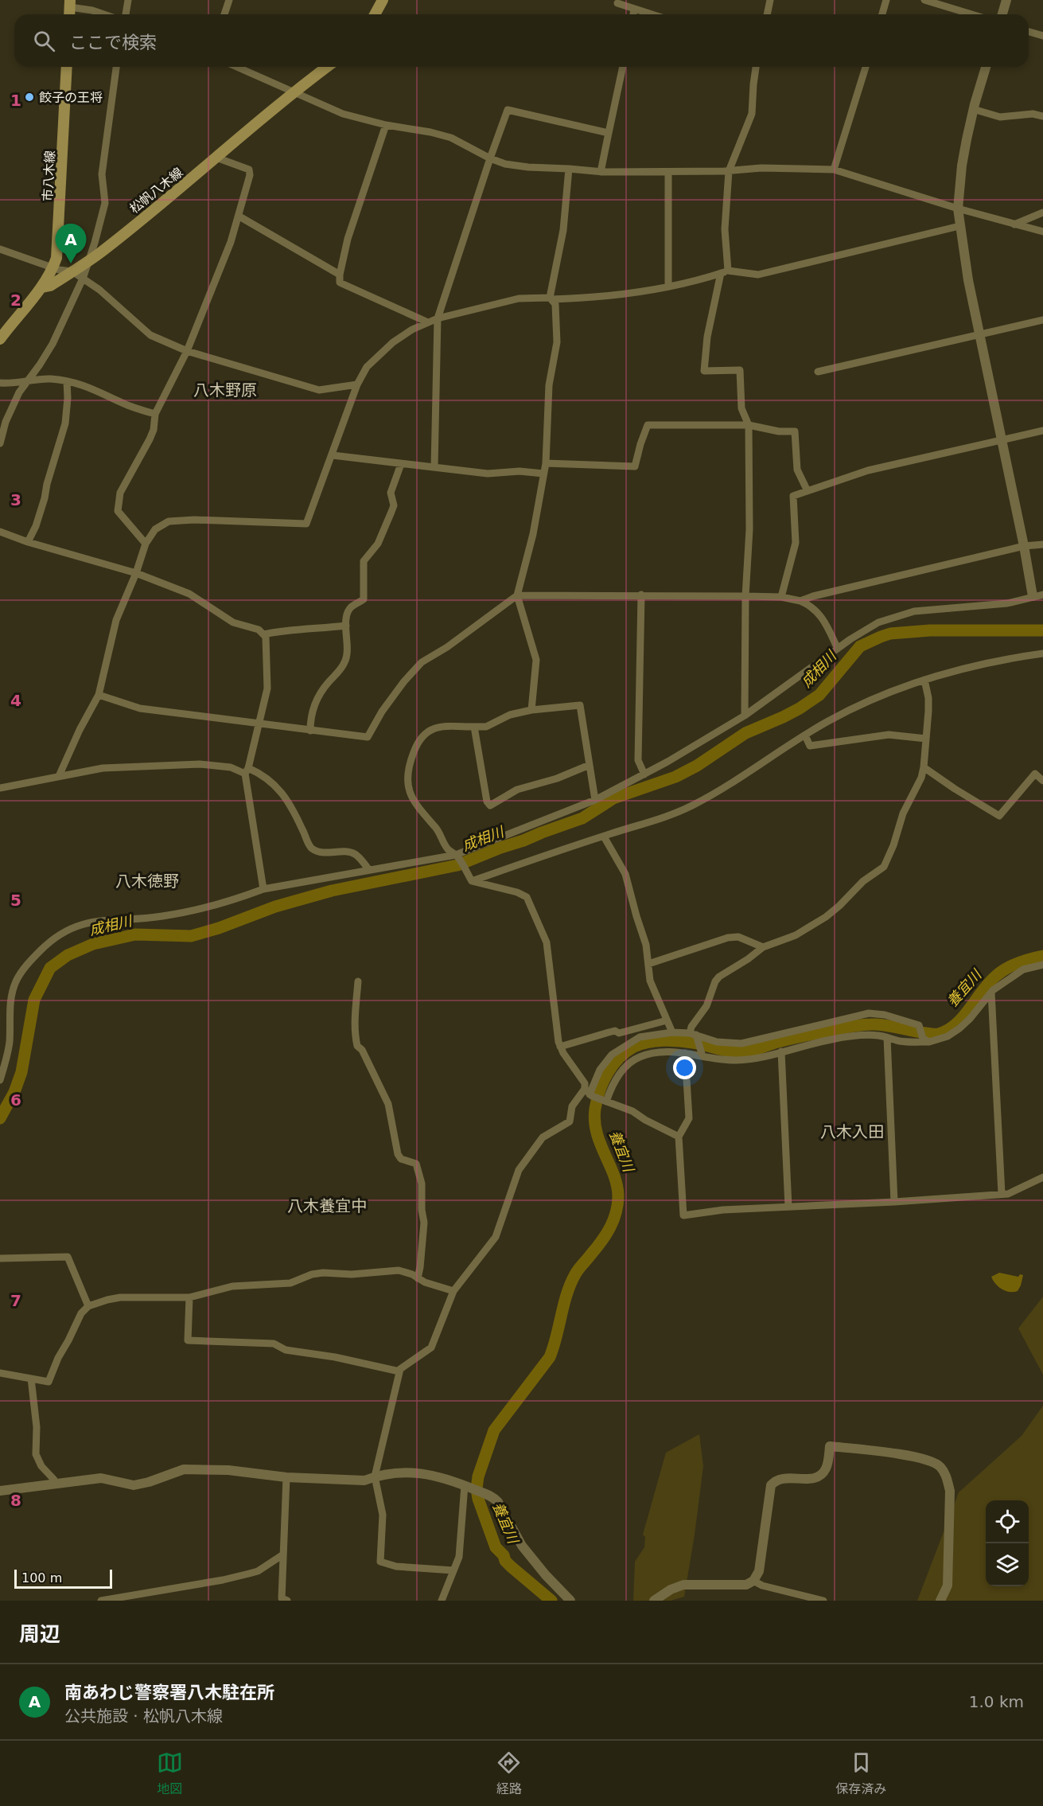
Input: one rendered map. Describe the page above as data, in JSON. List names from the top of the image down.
{
  "streets": {
    "main road": ["市八木線", "松帆八木線"]
  },
  "crossings": [
    ["市八木線", "松帆八木線"]
  ],
  "districts": [
    "八木野原",
    "八木徳野",
    "八木入田",
    "八木養宜中"
  ],
  "water": ["成相川", "養宜川"],
  "places": ["餃子の王将"],
  "scale_bar": "100 m",
  "page": {
    "search": "ここで検索",
    "pins": "A",
    "scale": "100 m",
    "heading": "周辺",
    "list": [
      {
        "mark": "A",
        "name": "南あわじ警察署八木駐在所",
        "note": "公共施設 · 松帆八木線",
        "value": "1.0 km"
      }
    ],
    "nav": ["地図", "経路", "保存済み"]
  },
  "grid": {
    "rows": [
      "1",
      "2",
      "3",
      "4",
      "5",
      "6",
      "7",
      "8"
    ]
  }
}
